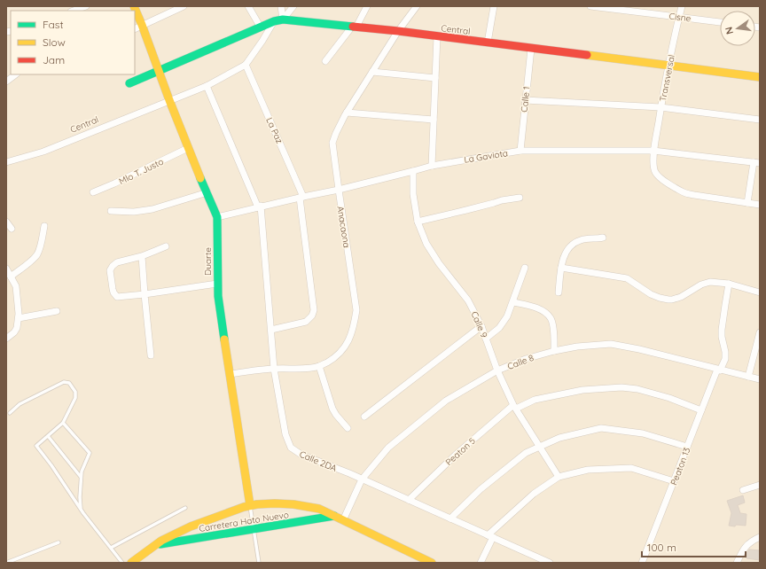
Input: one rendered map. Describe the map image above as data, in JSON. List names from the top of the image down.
{
  "streets": {
    "street": [
      "Cisne",
      "Central",
      "Transversal",
      "Calle 1",
      "La Paz",
      "La Gaviota",
      "Mlo T. Justo",
      "Anacaona",
      "Duarte",
      "Calle 9",
      "Calle 8",
      "Peaton 5",
      "Calle 2DA",
      "Peaton 13",
      "Carretera Hato Nuevo"
    ]
  },
  "crossings": [
    ["Cisne", "Transversal"],
    ["Central", "Transversal"],
    ["Central", "Calle 1"],
    ["Central", "La Paz"],
    ["Central", "Anacaona"],
    ["Central", "Duarte"],
    ["Central", "Calle 2DA"],
    ["Transversal", "La Gaviota"],
    ["Calle 1", "La Gaviota"],
    ["La Paz", "La Gaviota"],
    ["La Paz", "Calle 2DA"],
    ["La Gaviota", "Anacaona"],
    ["La Gaviota", "Duarte"],
    ["La Gaviota", "Calle 9"],
    ["La Gaviota", "Calle 2DA"],
    ["Mlo T. Justo", "Duarte"],
    ["Anacaona", "Duarte"],
    ["Anacaona", "Calle 2DA"],
    ["Duarte", "Carretera Hato Nuevo"],
    ["Calle 9", "Calle 8"],
    ["Calle 9", "Peaton 5"],
    ["Calle 8", "Calle 2DA"],
    ["Calle 8", "Peaton 13"],
    ["Calle 8", "Carretera Hato Nuevo"],
    ["Peaton 5", "Calle 2DA"],
    ["Peaton 5", "Peaton 13"]
  ],
  "legend": ["Fast", "Slow", "Jam"],
  "scale_bar": "100 m",
  "north": "left"
}
